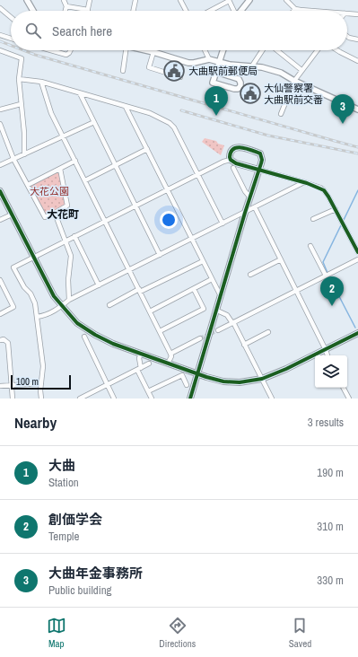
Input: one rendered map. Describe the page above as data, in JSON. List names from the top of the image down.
{
  "districts": ["大花町"],
  "parks": ["大花公園"],
  "places": {
    "public building": ["大曲駅前郵便局", "大仙警察署 大曲駅前交番"]
  },
  "scale_bar": "100 m",
  "page": {
    "search": "Search here",
    "pins": ["1", "3", "2"],
    "scale": "100 m",
    "heading": ["Nearby", "3 results"],
    "list": [
      {
        "mark": "1",
        "name": "大曲",
        "note": "Station",
        "value": "190 m"
      },
      {
        "mark": "2",
        "name": "創価学会",
        "note": "Temple",
        "value": "310 m"
      },
      {
        "mark": "3",
        "name": "大曲年金事務所",
        "note": "Public building",
        "value": "330 m"
      }
    ],
    "nav": ["Map", "Directions", "Saved"]
  }
}
